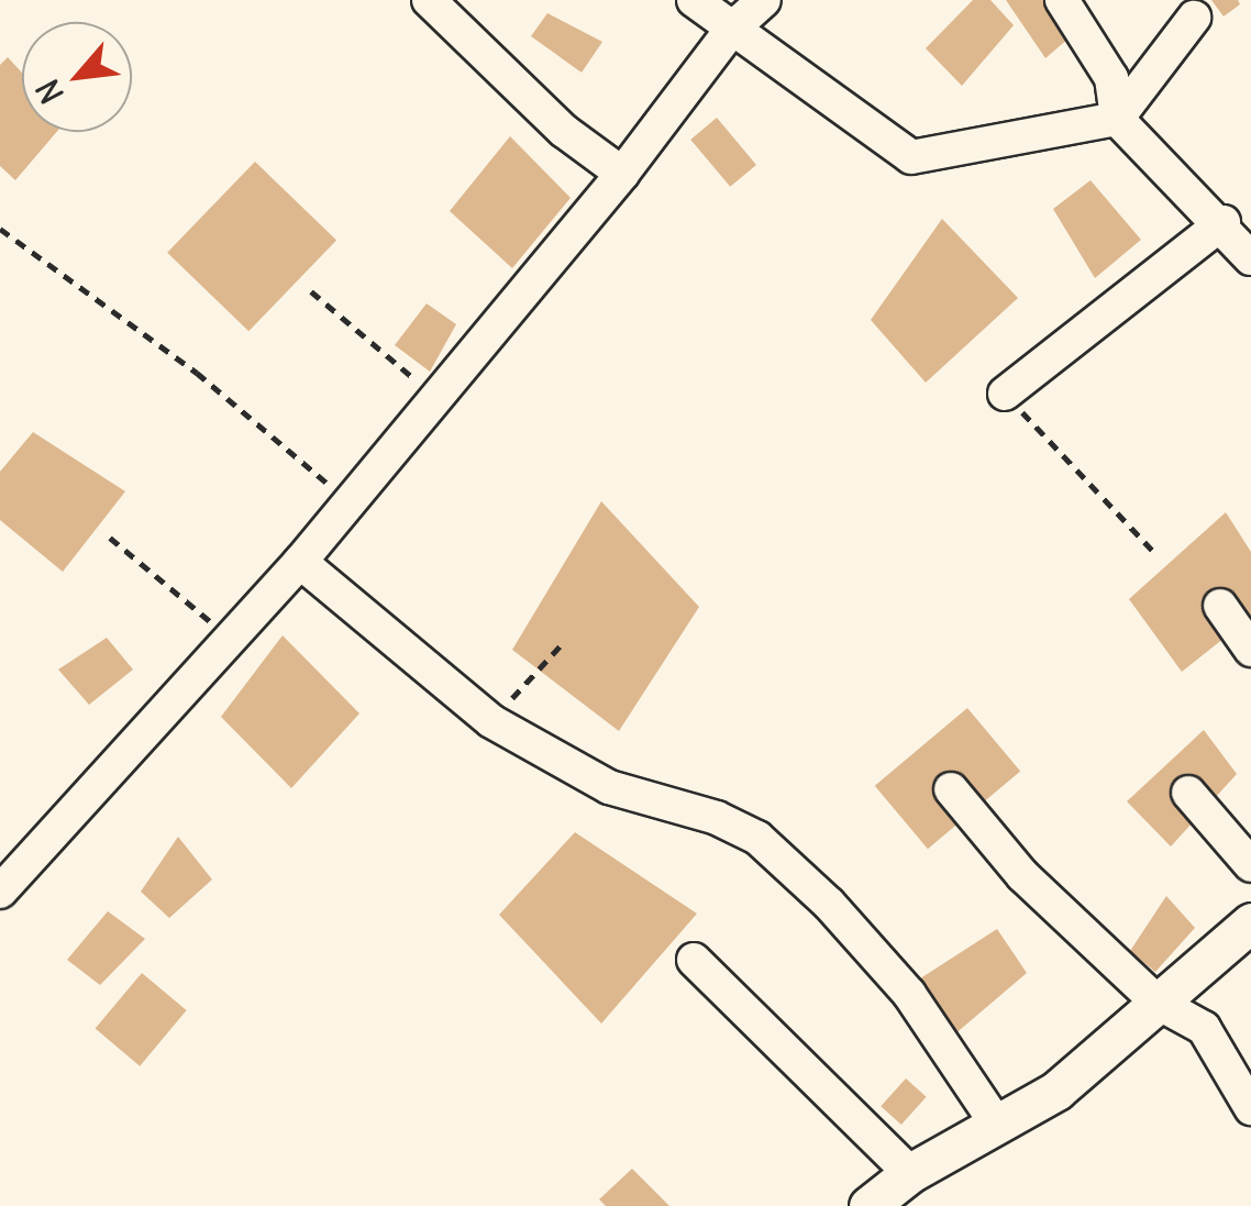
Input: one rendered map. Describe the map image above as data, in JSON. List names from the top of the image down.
{
  "north": "bottom left"
}
